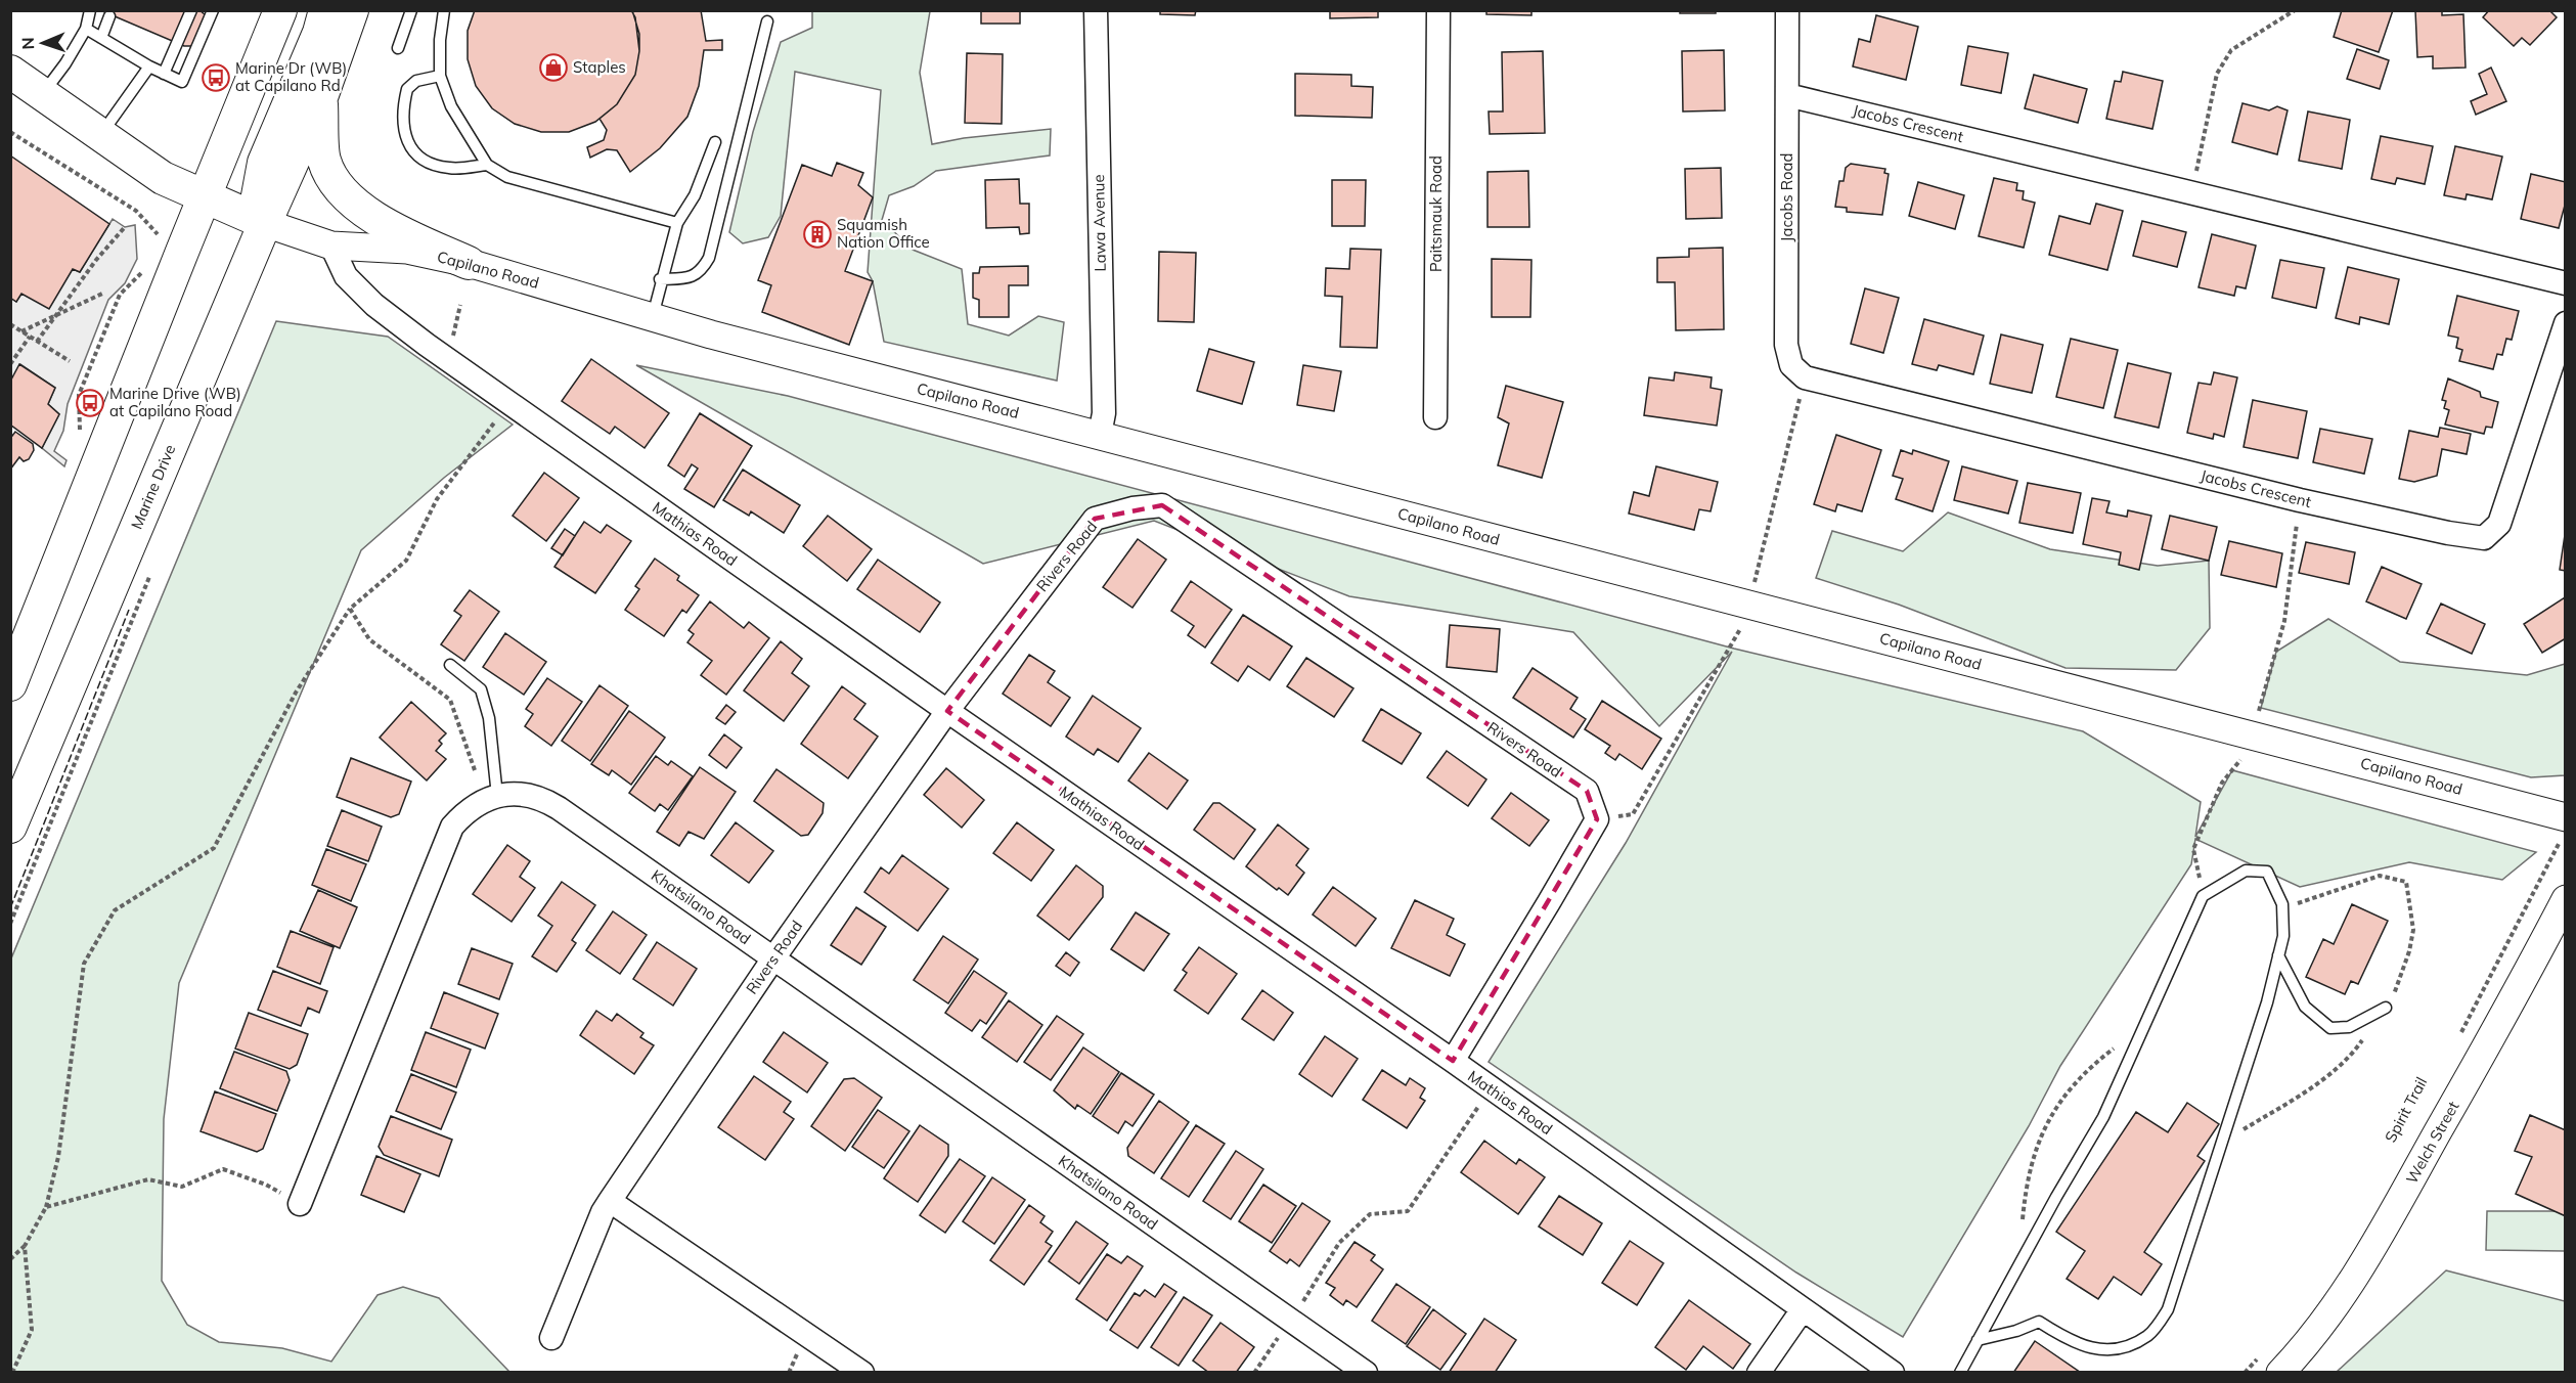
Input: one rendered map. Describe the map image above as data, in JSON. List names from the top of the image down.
{
  "streets": {
    "main road": ["Marine Drive"],
    "street": [
      "Jacobs Crescent",
      "Jacobs Road",
      "Paitsmauk Road",
      "Lawa Avenue",
      "Capilano Road",
      "Mathias Road",
      "Rivers Road",
      "Khatsilano Road",
      "Welch Street"
    ]
  },
  "crossings": [
    ["Jacobs Crescent", "Jacobs Road"],
    ["Lawa Avenue", "Capilano Road"],
    ["Capilano Road", "Marine Drive"],
    ["Capilano Road", "Mathias Road"],
    ["Mathias Road", "Rivers Road"],
    ["Rivers Road", "Khatsilano Road"]
  ],
  "places": {
    "shop": ["Staples"],
    "bus stop": ["Marine Dr (WB) at Capilano Rd", "Marine Drive (WB) at Capilano Road"],
    "building": ["Squamish Nation Office"]
  },
  "north": "left"
}
